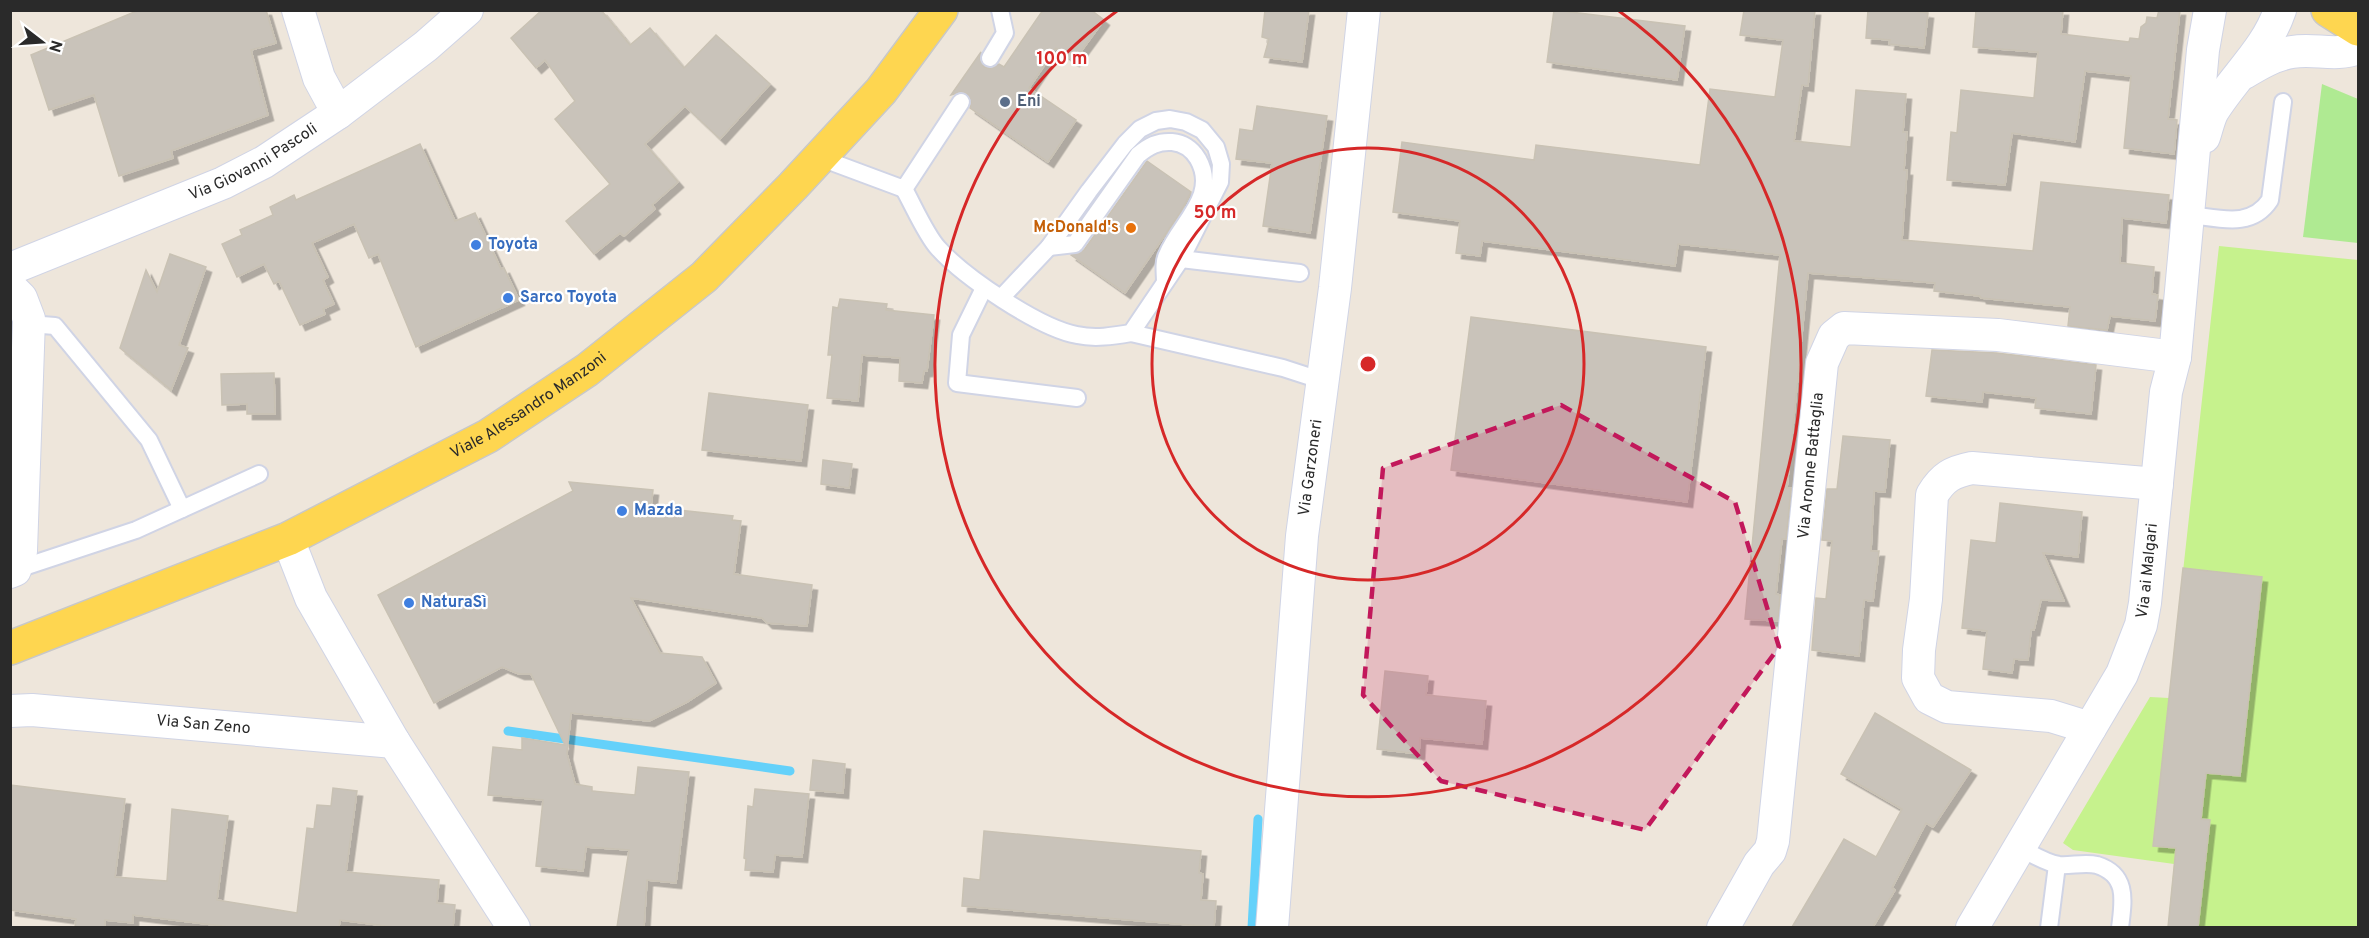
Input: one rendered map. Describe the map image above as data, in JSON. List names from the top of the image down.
{
  "streets": {
    "main road": ["Viale Alessandro Manzoni"],
    "street": [
      "Via Giovanni Pascoli",
      "Via Aronne Battaglia",
      "Via Garzoneri",
      "Via ai Malgari",
      "Via San Zeno"
    ]
  },
  "crossings": [
    ["Via Aronne Battaglia", "Via ai Malgari"]
  ],
  "places": [
    "Eni",
    "McDonald's",
    "Toyota",
    "Sarco Toyota",
    "Mazda",
    "NaturaSì"
  ],
  "north": "right",
  "rings": ["100 m", "50 m"]
}
